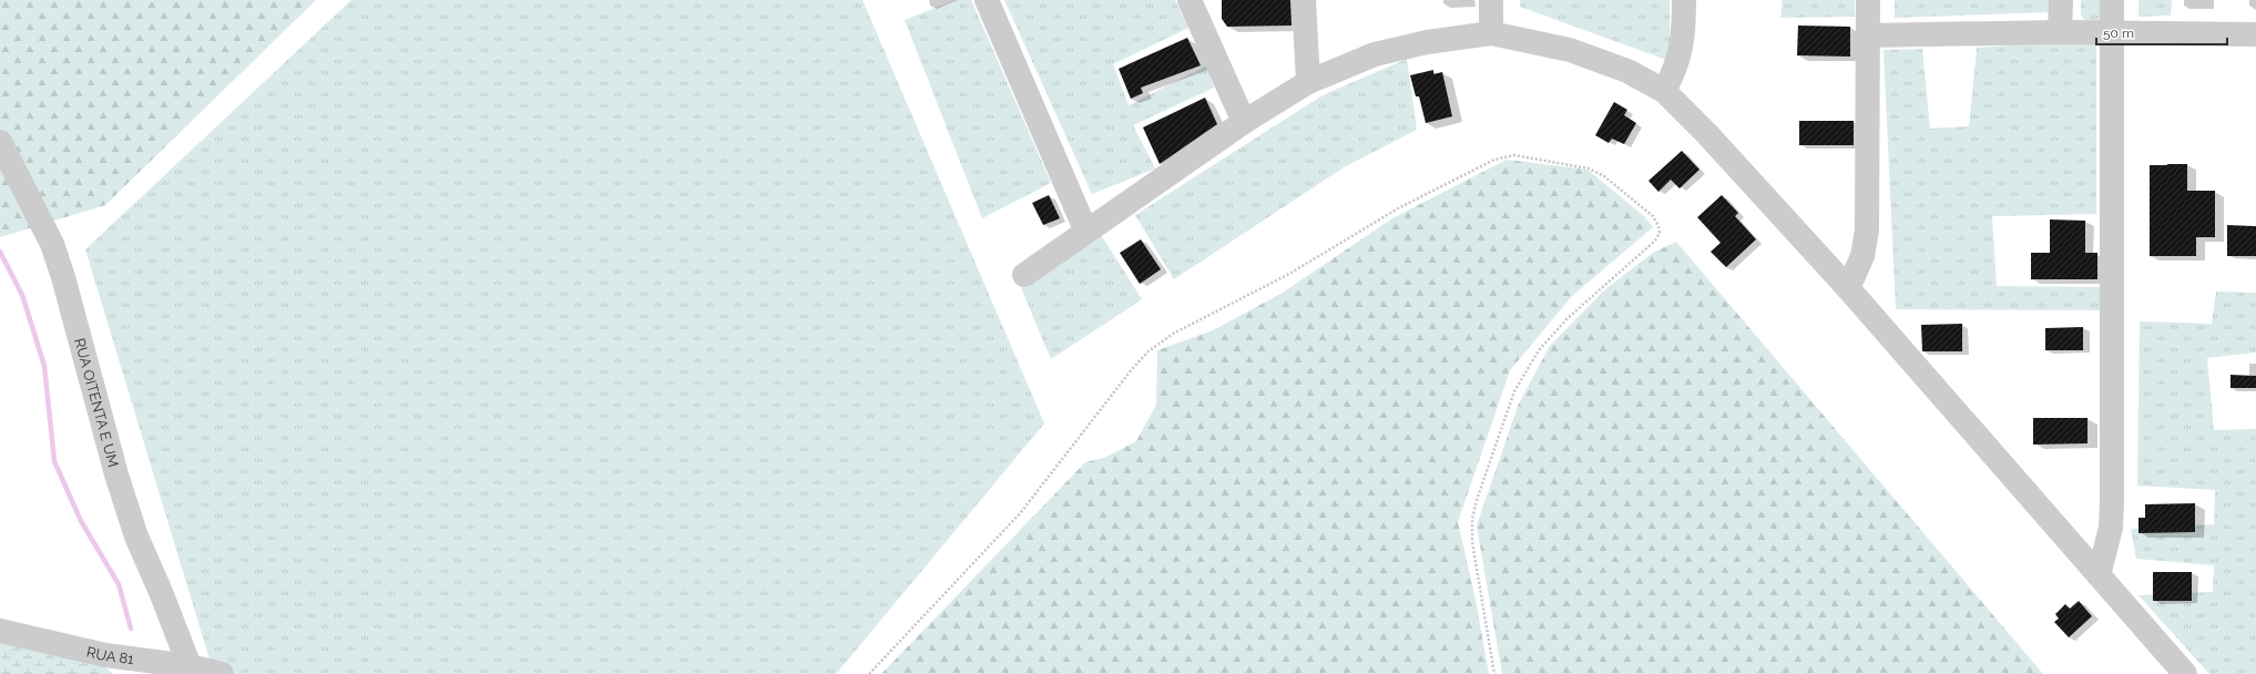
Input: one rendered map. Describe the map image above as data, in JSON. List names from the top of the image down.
{
  "streets": {
    "street": ["RUA OITENTA E UM", "RUA 81"]
  },
  "crossings": [
    ["RUA OITENTA E UM", "RUA 81"]
  ],
  "scale_bar": "50 m"
}
